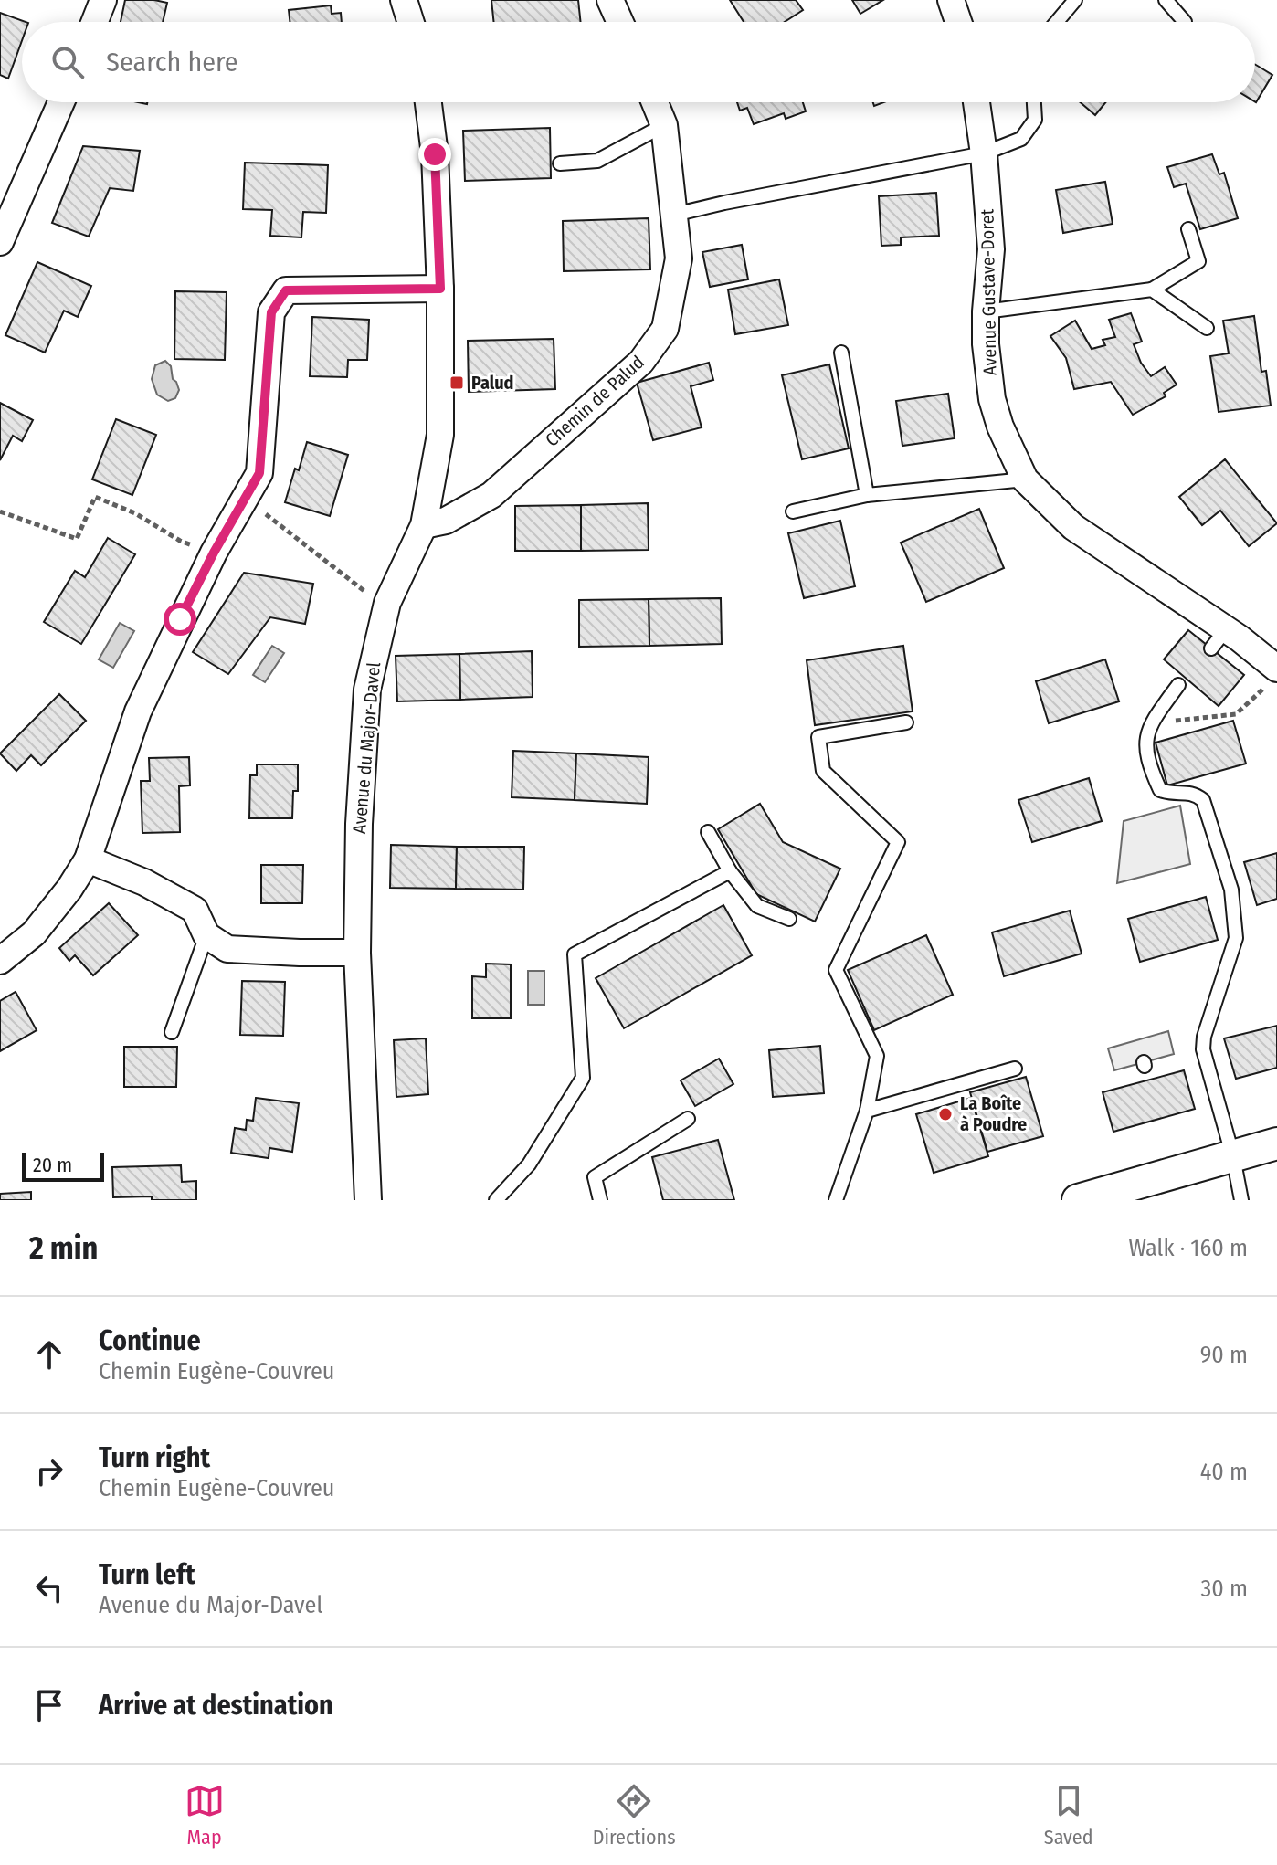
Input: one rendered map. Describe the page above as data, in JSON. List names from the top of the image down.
{
  "streets": {
    "street": ["Avenue Gustave-Doret", "Chemin de Palud", "Avenue du Major-Davel"]
  },
  "crossings": [
    ["Chemin de Palud", "Avenue du Major-Davel"]
  ],
  "places": {
    "transit": ["Palud"],
    "other": ["La Boîte à Poudre"]
  },
  "scale_bar": "20 m",
  "page": {
    "search": "Search here",
    "scale": "20 m",
    "heading": ["2 min", "Walk · 160 m"],
    "list": [
      ["Continue", "Chemin Eugène-Couvreu", "90 m"],
      ["Turn right", "Chemin Eugène-Couvreu", "40 m"],
      ["Turn left", "Avenue du Major-Davel", "30 m"],
      "Arrive at destination"
    ],
    "nav": ["Map", "Directions", "Saved"]
  }
}
